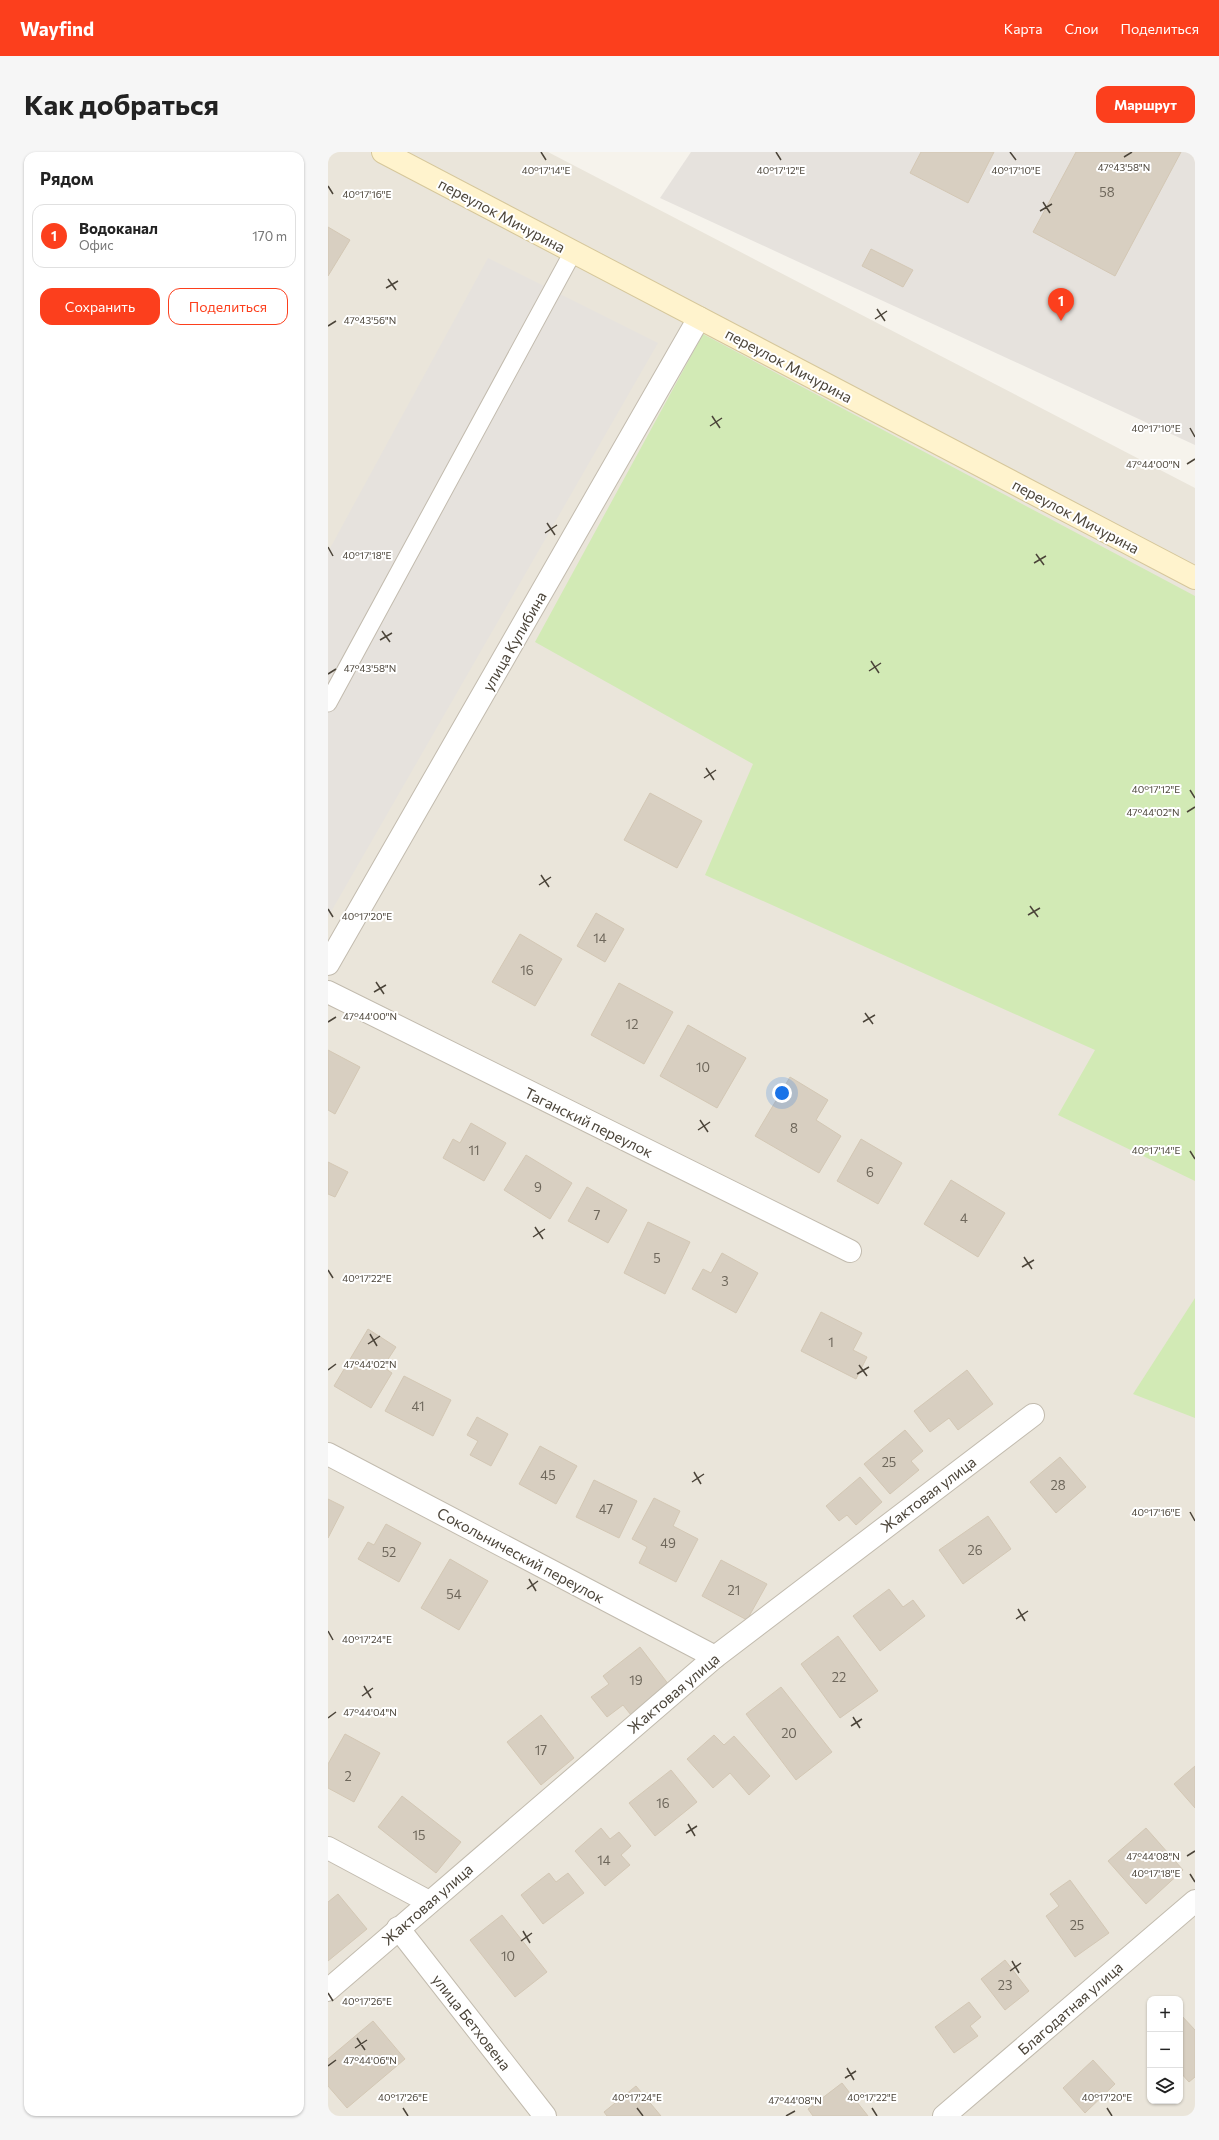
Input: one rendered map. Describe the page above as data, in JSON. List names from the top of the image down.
{
  "streets": {
    "main road": ["переулок Мичурина"],
    "street": [
      "улица Кулибина",
      "Таганский переулок",
      "Жактовая улица",
      "Сокольнический переулок",
      "Благодатная улица",
      "улица Бетховена"
    ]
  },
  "crossings": [
    ["переулок Мичурина", "улица Кулибина"],
    ["Жактовая улица", "Сокольнический переулок"],
    ["Жактовая улица", "улица Бетховена"]
  ],
  "house_numbers": [
    "58",
    "14",
    "16",
    "12",
    "10",
    "8",
    "11",
    "6",
    "9",
    "7",
    "4",
    "5",
    "3",
    "1",
    "41",
    "25",
    "45",
    "28",
    "47",
    "49",
    "26",
    "52",
    "21",
    "54",
    "22",
    "19",
    "20",
    "17",
    "2",
    "16",
    "15",
    "14",
    "25",
    "10",
    "23"
  ],
  "page": {
    "header": "Wayfind",
    "nav": ["Карта", "Слои", "Поделиться"],
    "buttons": [
      "Маршрут",
      ["Сохранить", "Поделиться"]
    ],
    "title": "Как добраться",
    "heading": "Рядом",
    "list": [
      {
        "mark": "1",
        "name": "Водоканал",
        "note": "Офис",
        "value": "170 m"
      }
    ],
    "pins": "1",
    "map_buttons": ["+", "−"]
  },
  "coordinates": [
    "47°43'58\"N",
    "40°17'14\"E",
    "40°17'12\"E",
    "40°17'10\"E",
    "40°17'16\"E",
    "47°43'56\"N",
    "47°44'00\"N",
    "40°17'18\"E",
    "47°44'02\"N",
    "40°17'20\"E",
    "40°17'22\"E",
    "40°17'24\"E",
    "47°44'04\"N",
    "47°44'08\"N",
    "40°17'26\"E",
    "47°44'06\"N"
  ]
}
